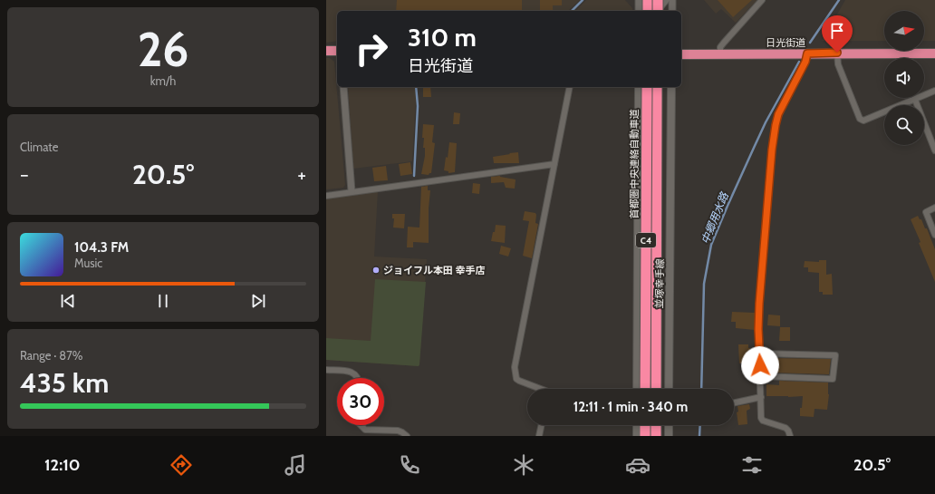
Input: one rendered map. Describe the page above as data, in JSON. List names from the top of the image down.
{
  "streets": {
    "highway": ["日光街道", "首都圏中央連絡自動車道", "C4"],
    "main road": ["並塚幸手線"]
  },
  "water": ["中郷用水路"],
  "places": ["ジョイフル本田 幸手店"],
  "north": "right",
  "page": {
    "tile": [
      ["26", "km/h"],
      "Climate",
      ["Range · 87%", "435 km"]
    ],
    "turn": ["310 m", "日光街道"],
    "heat": ["−", "20.5°", "+"],
    "song": ["104.3 FM", "Music"],
    "limit": "30",
    "trip": "12:11 · 1 min · 340 m",
    "tabs": ["12:10", "20.5°"]
  }
}
